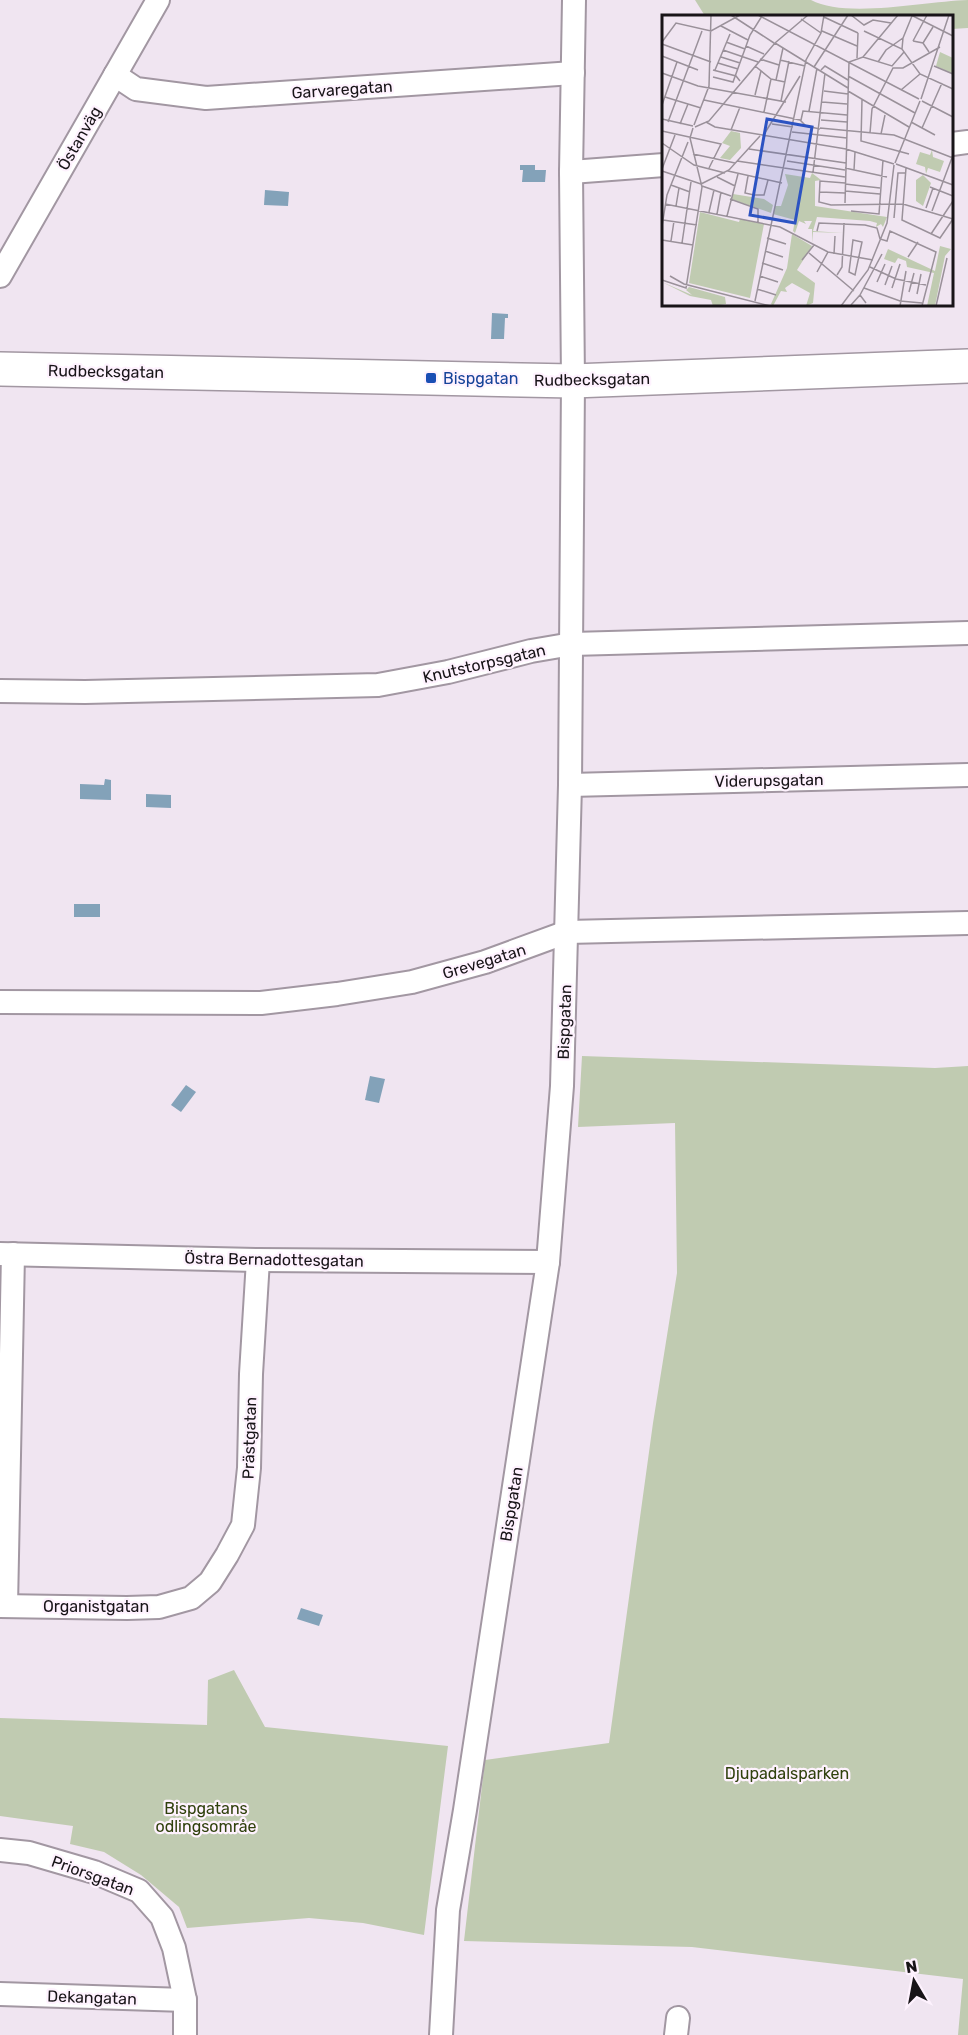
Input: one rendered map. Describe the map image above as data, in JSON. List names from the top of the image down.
{
  "streets": {
    "street": [
      "Garvaregatan",
      "Östanväg",
      "Rudbecksgatan",
      "Knutstorpsgatan",
      "Viderupsgatan",
      "Grevegatan",
      "Bispgatan",
      "Östra Bernadottesgatan",
      "Prästgatan",
      "Organistgatan",
      "Priorsgatan",
      "Dekangatan"
    ]
  },
  "crossings": [
    ["Garvaregatan", "Östanväg"],
    ["Garvaregatan", "Bispgatan"],
    ["Rudbecksgatan", "Bispgatan"],
    ["Knutstorpsgatan", "Bispgatan"],
    ["Viderupsgatan", "Bispgatan"],
    ["Grevegatan", "Bispgatan"],
    ["Bispgatan", "Östra Bernadottesgatan"],
    ["Östra Bernadottesgatan", "Prästgatan"],
    ["Prästgatan", "Organistgatan"],
    ["Priorsgatan", "Dekangatan"]
  ],
  "parks": ["Djupadalsparken", "Bispgatans odlingsområe"],
  "places": {
    "transit": ["Bispgatan"]
  },
  "north": "top"
}
